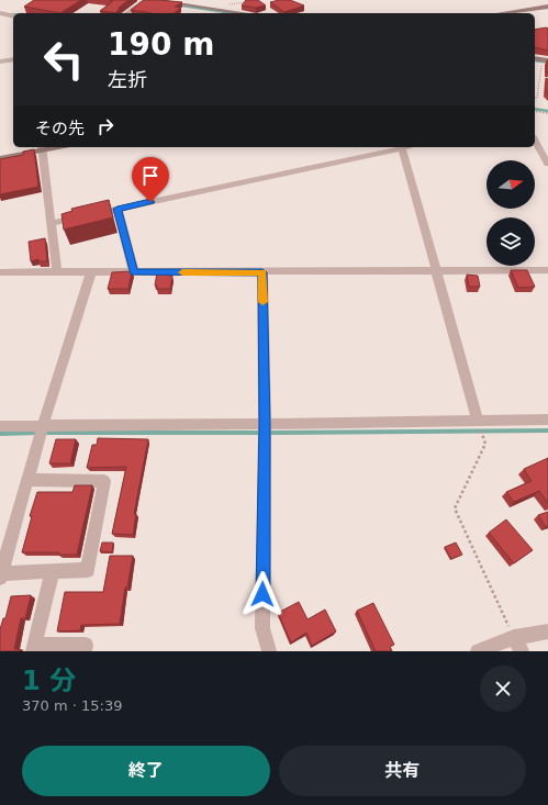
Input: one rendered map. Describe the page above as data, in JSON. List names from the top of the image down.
{
  "north": "right",
  "page": {
    "turn": ["190 m", "左折"],
    "then": "その先",
    "heading": ["1 分", "370 m · 15:39"],
    "buttons": ["終了", "共有"]
  }
}
